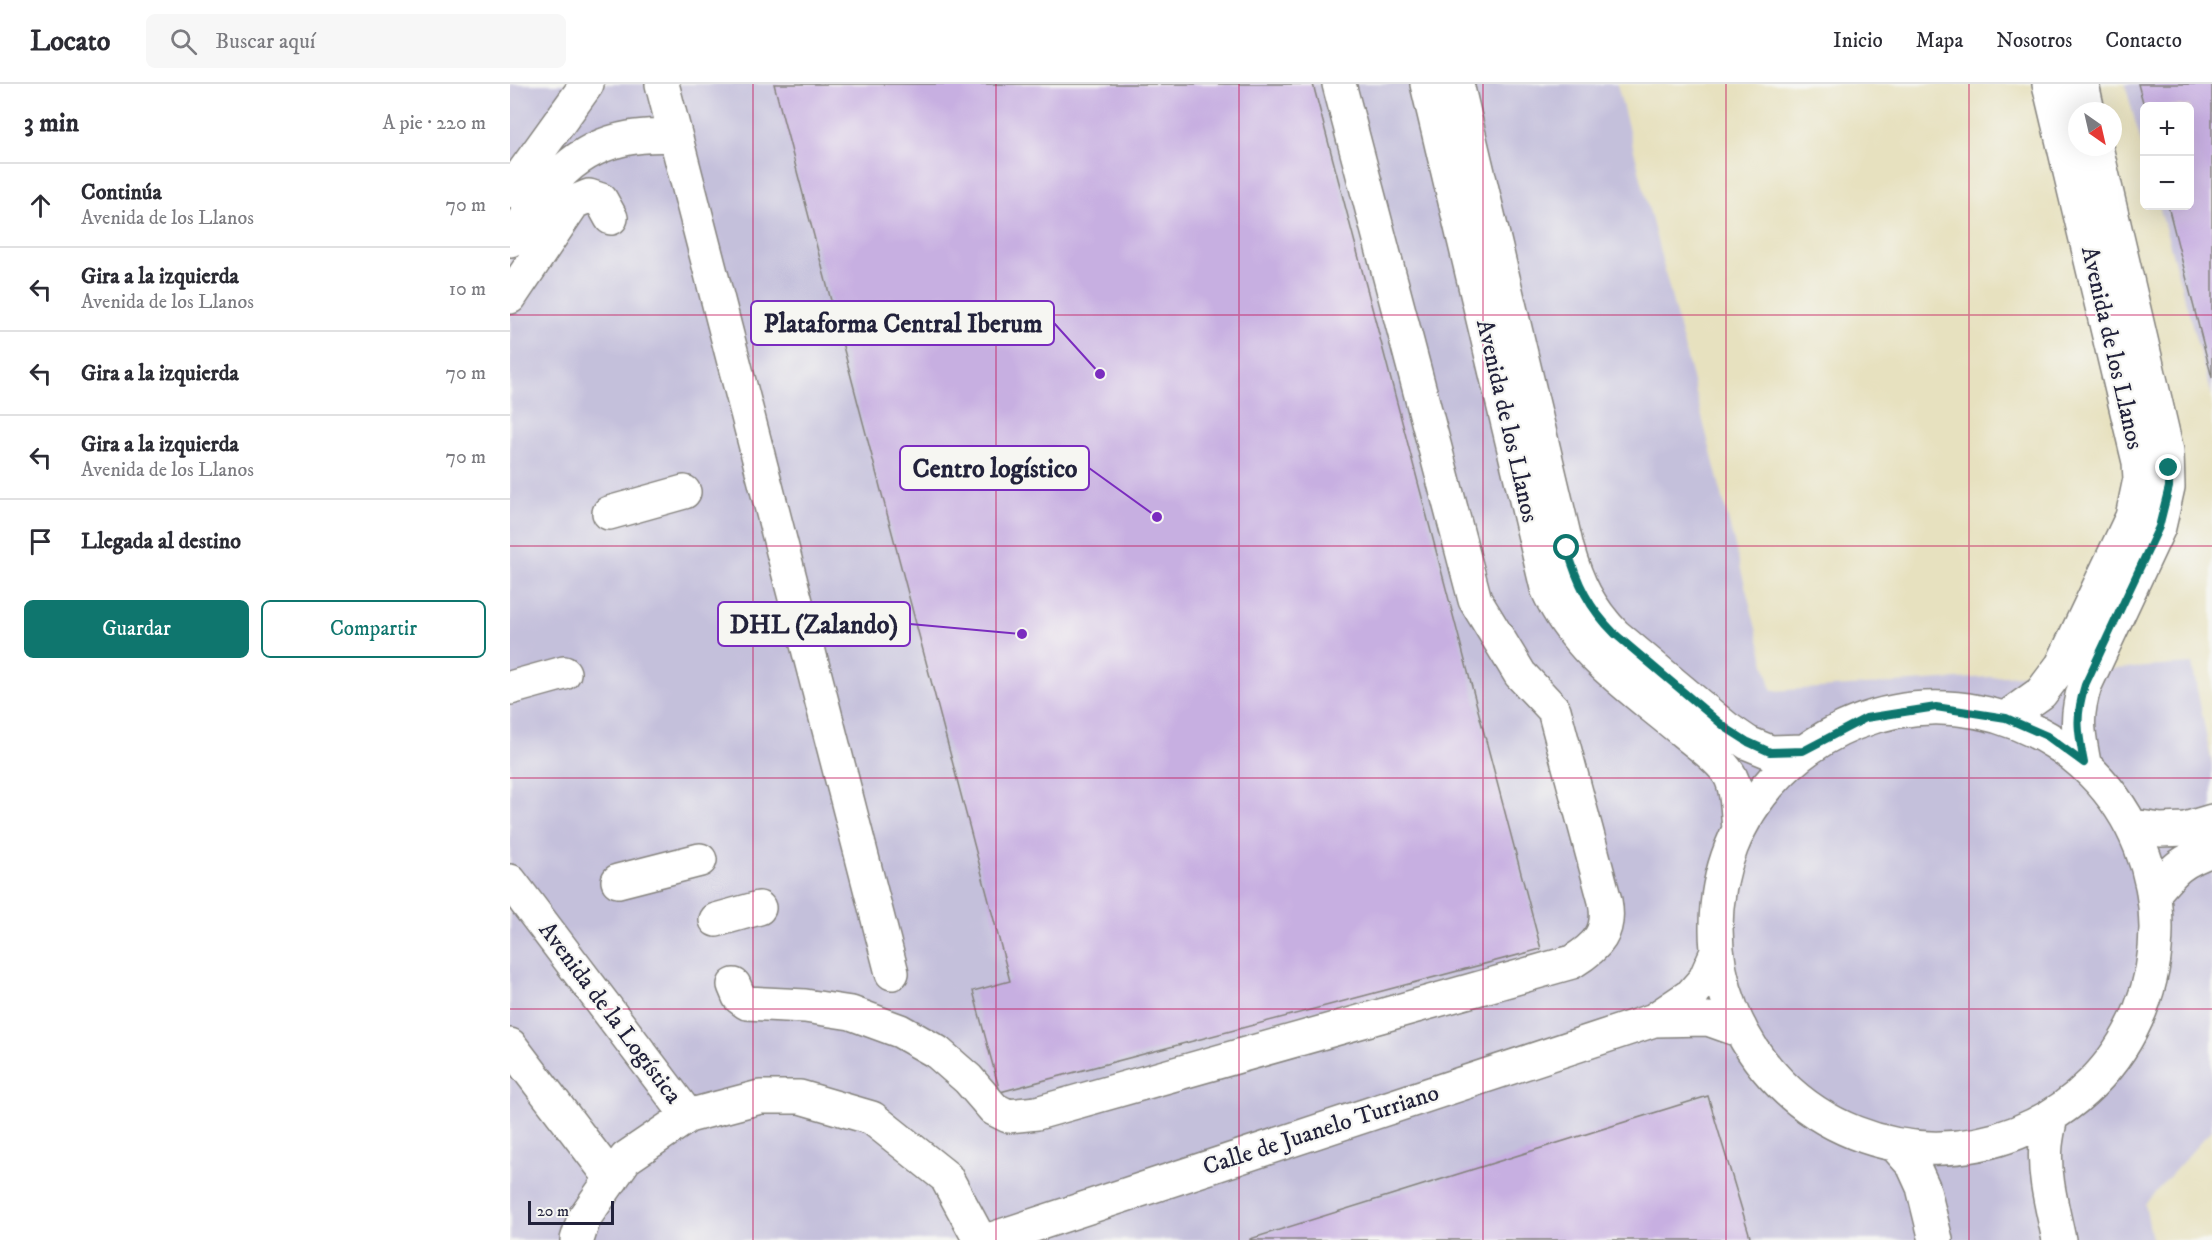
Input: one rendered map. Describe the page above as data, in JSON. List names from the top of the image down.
{
  "streets": {
    "street": ["Avenida de los Llanos", "Avenida de la Logística", "Calle de Juanelo Turriano"]
  },
  "places": ["Plataforma Central Iberum", "Centro logístico", "DHL (Zalando)"],
  "scale_bar": "20 m",
  "north": "bottom right",
  "page": {
    "header": "Locato",
    "search": "Buscar aquí",
    "nav": [
      "Inicio",
      "Mapa",
      "Nosotros",
      "Contacto"
    ],
    "heading": ["3 min", "A pie · 220 m"],
    "map_buttons": ["+", "−"],
    "list": [
      ["Continúa", "Avenida de los Llanos", "70 m"],
      ["Gira a la izquierda", "Avenida de los Llanos", "10 m"],
      ["Gira a la izquierda", "70 m"],
      ["Gira a la izquierda", "Avenida de los Llanos", "70 m"],
      "Llegada al destino"
    ],
    "buttons": ["Guardar", "Compartir"],
    "scale": "20 m"
  }
}
